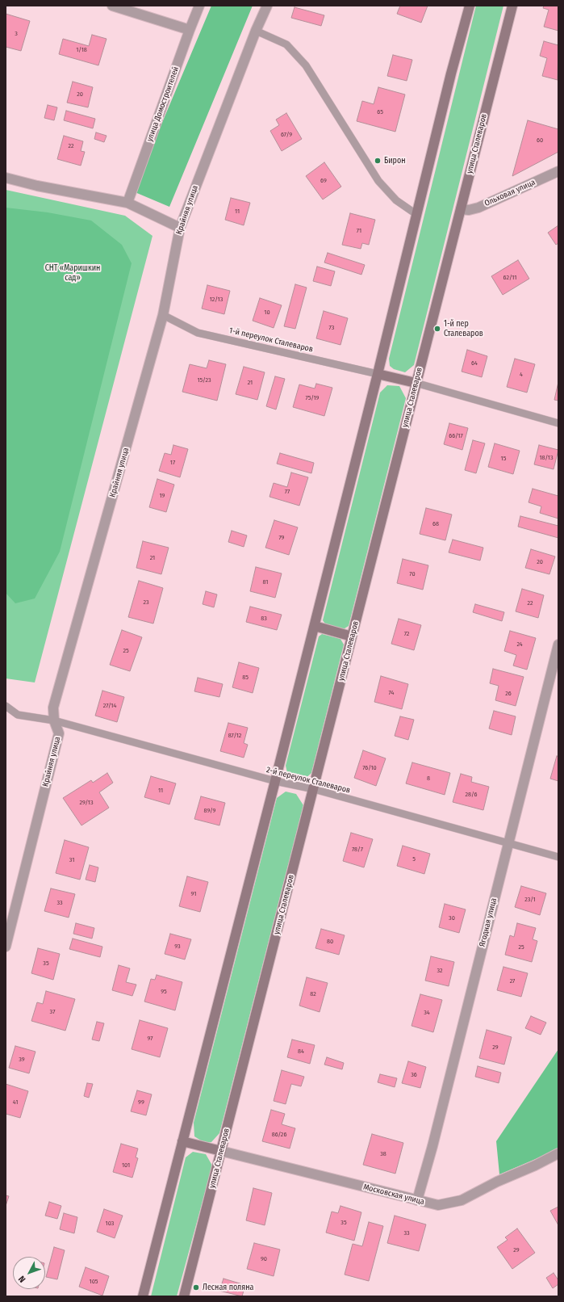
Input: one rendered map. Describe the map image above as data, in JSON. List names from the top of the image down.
{
  "streets": {
    "main road": ["улица Сталеваров"],
    "street": [
      "улица Домостроителей",
      "Ольховая улица",
      "Крайняя улица",
      "Ягодная улица",
      "Московская улица"
    ],
    "lane": ["1-й переулок Сталеваров", "2-й переулок Сталеваров"]
  },
  "crossings": [
    ["улица Сталеваров", "Ольховая улица"],
    ["улица Сталеваров", "2-й переулок Сталеваров"],
    ["улица Сталеваров", "Московская улица"],
    ["Крайняя улица", "1-й переулок Сталеваров"],
    ["Крайняя улица", "2-й переулок Сталеваров"],
    ["2-й переулок Сталеваров", "Ягодная улица"],
    ["Ягодная улица", "Московская улица"]
  ],
  "parks": ["СНТ «Маришкин сад»"],
  "places": ["Бирон", "1-й пер Сталеваров", "Лесная поляна"],
  "house_numbers": [
    "3",
    "1/18",
    "20",
    "65",
    "67/9",
    "60",
    "22",
    "69",
    "11",
    "71",
    "62/11",
    "12/13",
    "10",
    "73",
    "64",
    "4",
    "15/23",
    "21",
    "75/19",
    "66/17",
    "18/13",
    "15",
    "17",
    "77",
    "19",
    "68",
    "79",
    "21",
    "20",
    "70",
    "81",
    "23",
    "22",
    "83",
    "72",
    "24",
    "25",
    "85",
    "74",
    "26",
    "27/14",
    "87/12",
    "76/10",
    "8",
    "11",
    "28/6",
    "29/13",
    "89/9",
    "78/7",
    "5",
    "31",
    "91",
    "23/1",
    "33",
    "30",
    "80",
    "93",
    "25",
    "35",
    "32",
    "27",
    "95",
    "82",
    "37",
    "34",
    "97",
    "29",
    "84",
    "39",
    "36",
    "41",
    "99",
    "86/26",
    "38",
    "101",
    "35",
    "103",
    "33",
    "29",
    "90",
    "105"
  ],
  "north": "bottom left"
}
